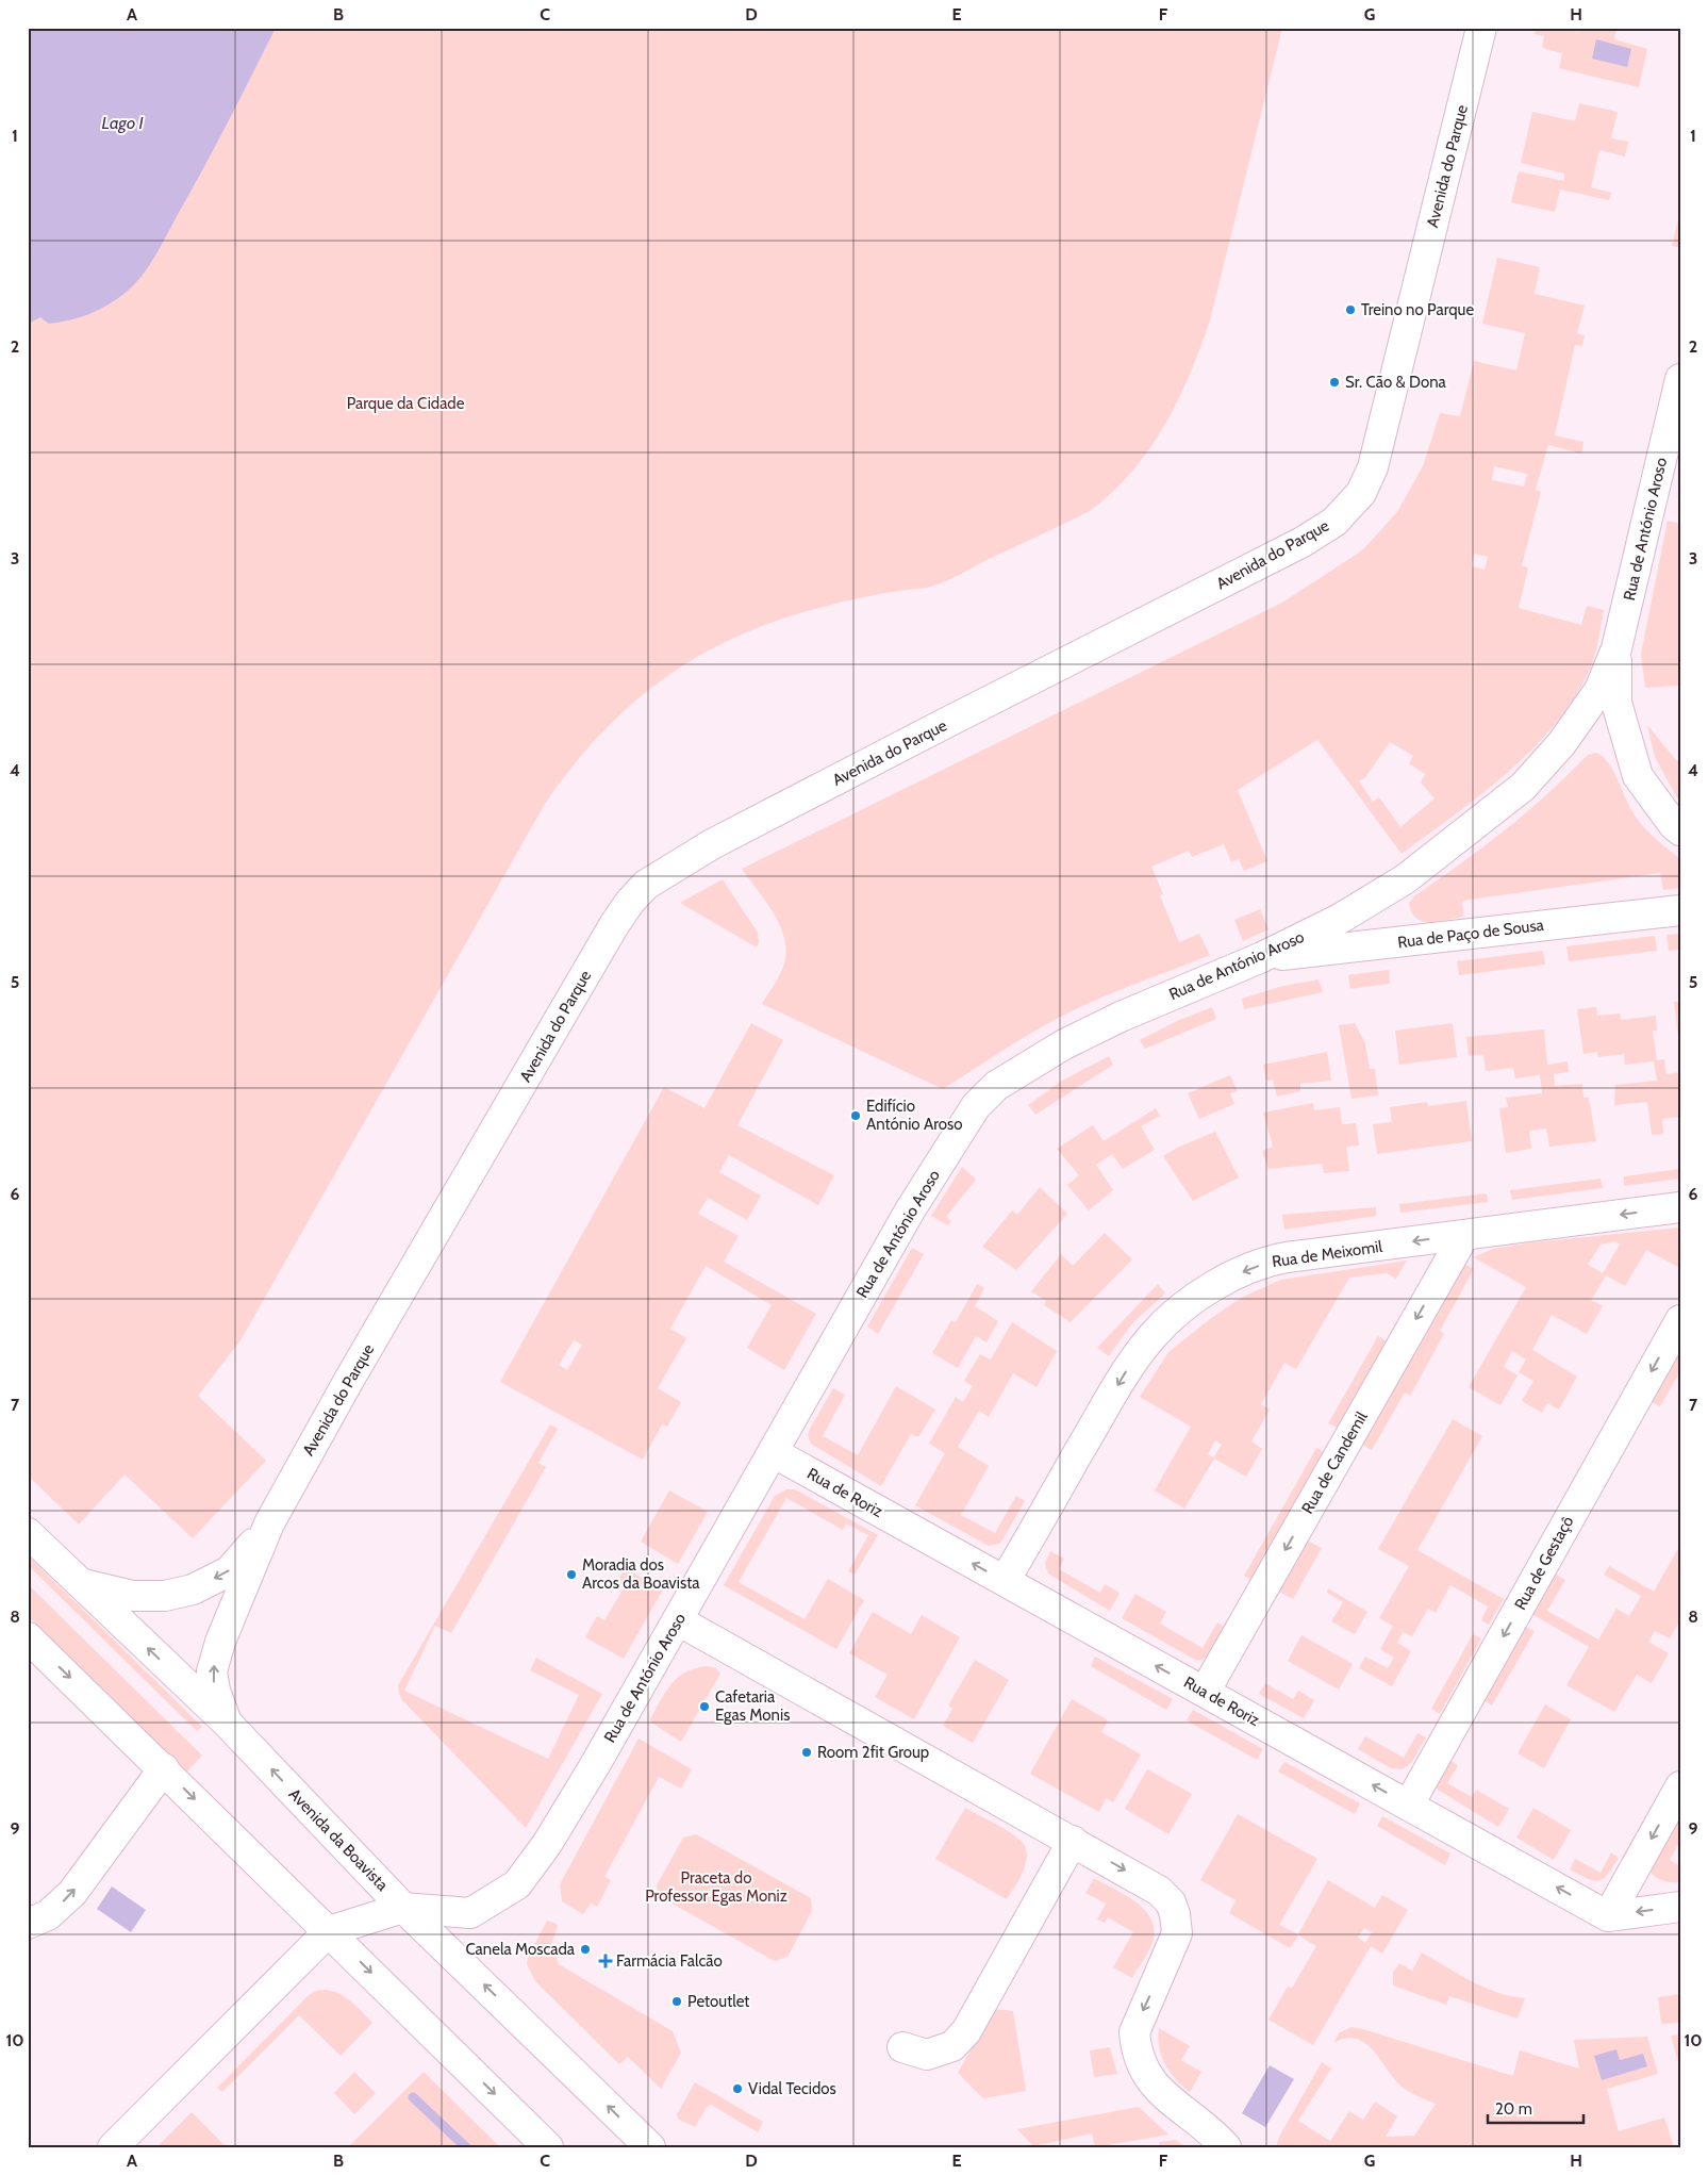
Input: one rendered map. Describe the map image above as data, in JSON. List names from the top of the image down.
{
  "streets": {
    "street": [
      "Avenida do Parque",
      "Rua de António Aroso",
      "Rua de Paço de Sousa",
      "Rua de Meixomil",
      "Rua de Candemil",
      "Rua de Roriz",
      "Rua de Gestaçô",
      "Avenida da Boavista"
    ]
  },
  "crossings": [
    ["Avenida do Parque", "Avenida da Boavista"],
    ["Rua de António Aroso", "Rua de Paço de Sousa"],
    ["Rua de António Aroso", "Rua de Roriz"],
    ["Rua de António Aroso", "Avenida da Boavista"],
    ["Rua de Meixomil", "Rua de Candemil"],
    ["Rua de Meixomil", "Rua de Roriz"],
    ["Rua de Candemil", "Rua de Roriz"],
    ["Rua de Roriz", "Rua de Gestaçô"]
  ],
  "one_way": ["Rua de Meixomil", "Rua de Candemil", "Rua de Gestaçô"],
  "water": ["Lago I"],
  "parks": ["Parque da Cidade", "Praceta do Professor Egas Moniz"],
  "places": {
    "other": [
      "Treino no Parque",
      "Sr. Cão & Dona",
      "Edifício António Aroso",
      "Moradia dos Arcos da Boavista",
      "Cafetaria Egas Monis",
      "Room 2fit Group",
      "Canela Moscada",
      "Petoutlet",
      "Vidal Tecidos"
    ],
    "health": ["Farmácia Falcão"]
  },
  "scale_bar": "20 m",
  "grid": {
    "columns": [
      "A",
      "B",
      "C",
      "D",
      "E",
      "F",
      "G",
      "H"
    ],
    "rows": [
      "1",
      "2",
      "3",
      "4",
      "5",
      "6",
      "7",
      "8",
      "9",
      "10"
    ]
  }
}
